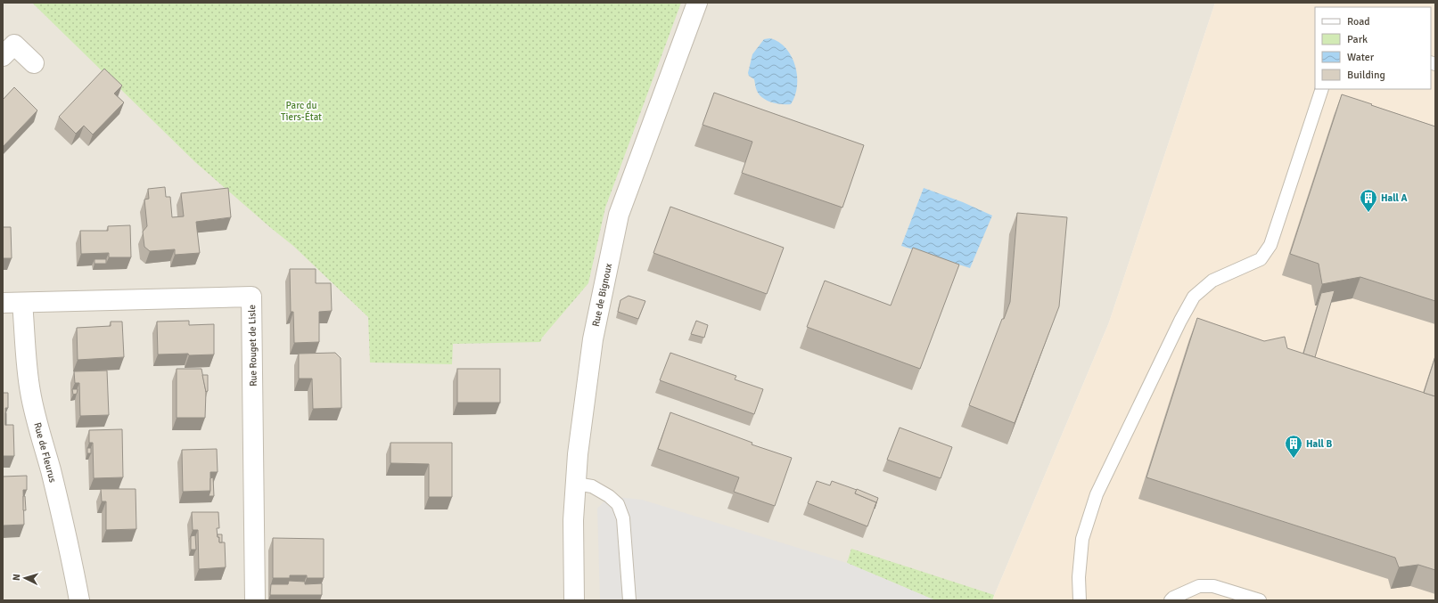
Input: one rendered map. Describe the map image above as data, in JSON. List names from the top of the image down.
{
  "streets": {
    "street": ["Rue de Bignoux", "Rue Rouget de Lisle", "Rue de Fleurus"]
  },
  "crossings": [
    ["Rue Rouget de Lisle", "Rue de Fleurus"]
  ],
  "parks": ["Parc du Tiers-État"],
  "places": {
    "building": ["Hall A", "Hall B"]
  },
  "legend": [
    "Road",
    "Park",
    "Water",
    "Building"
  ],
  "north": "left"
}
